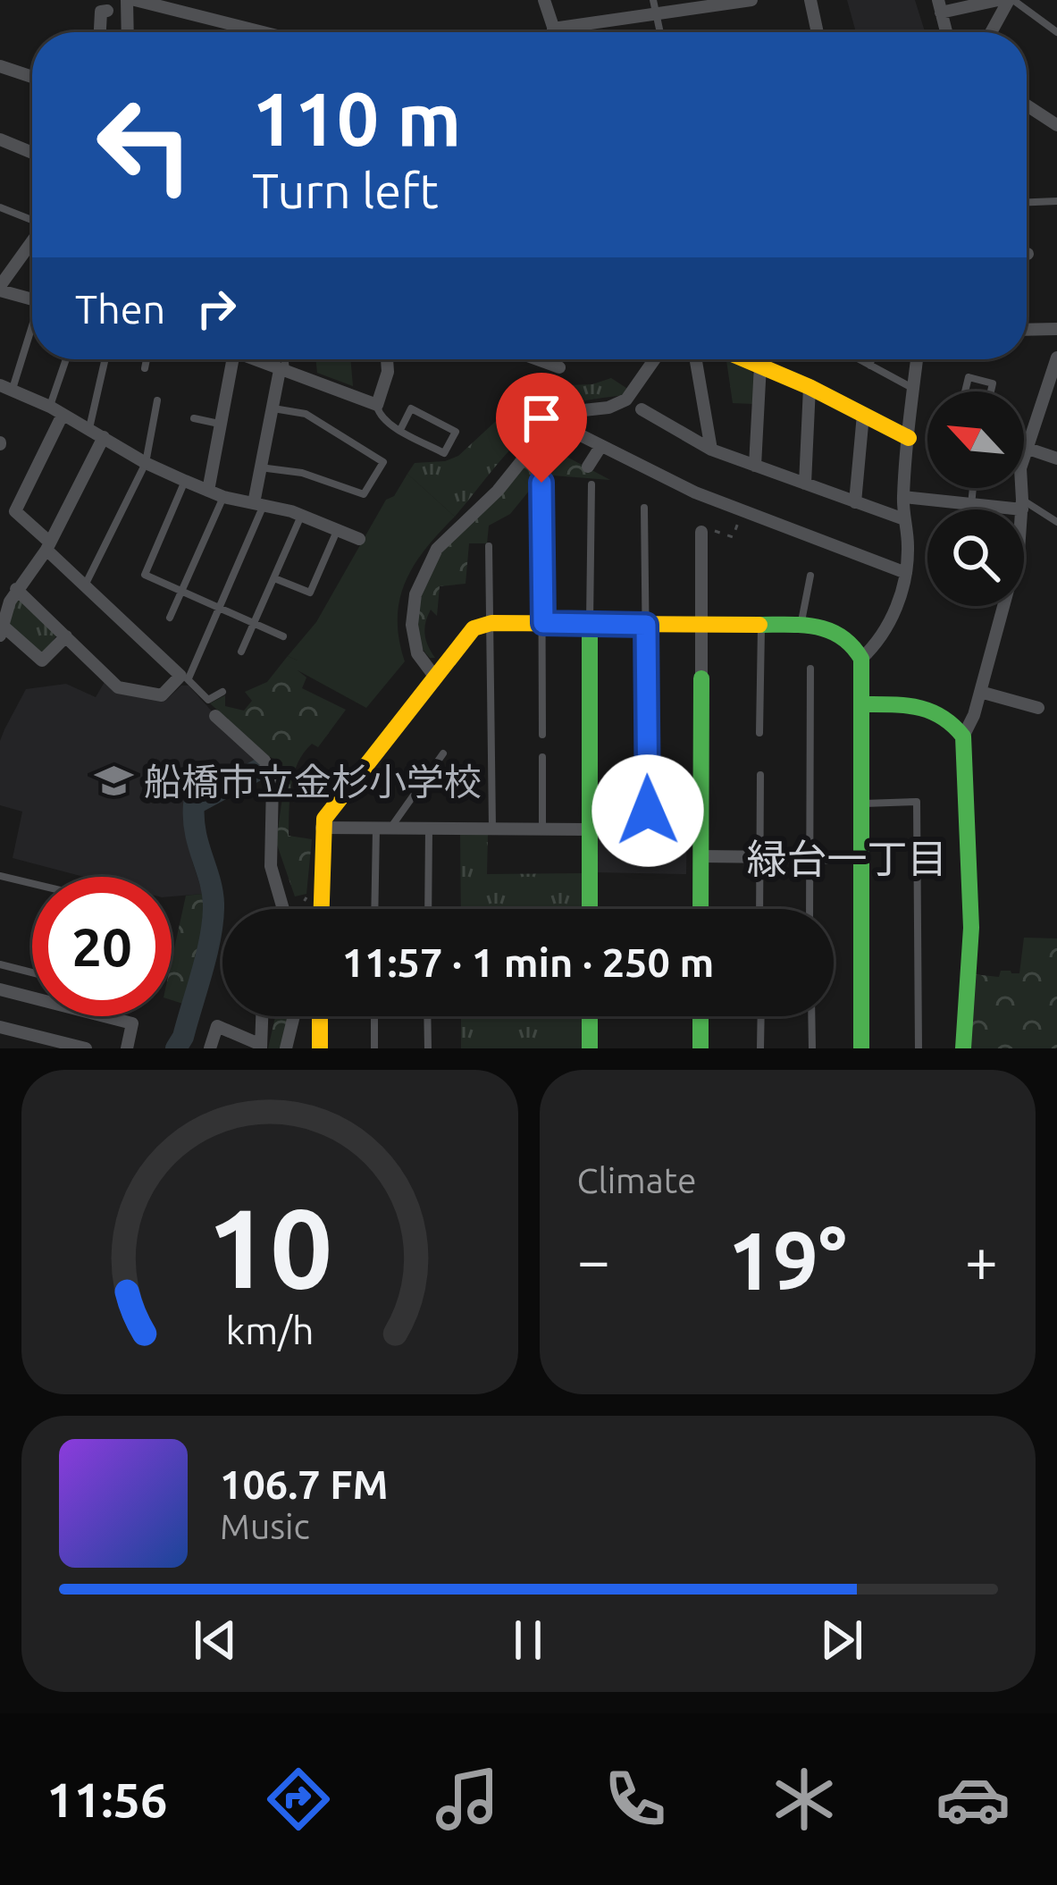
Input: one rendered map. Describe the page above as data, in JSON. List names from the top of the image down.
{
  "districts": ["緑台一丁目"],
  "places": {
    "school or university": ["船橋市立金杉小学校"]
  },
  "north": "top left",
  "page": {
    "turn": ["110 m", "Turn left"],
    "then": "Then",
    "limit": "20",
    "trip": "11:57 · 1 min · 250 m",
    "tile": "Climate",
    "heat": ["−", "19°", "+"],
    "song": ["106.7 FM", "Music"],
    "tabs": "11:56",
    "gauge": ["10", "km/h"]
  }
}
